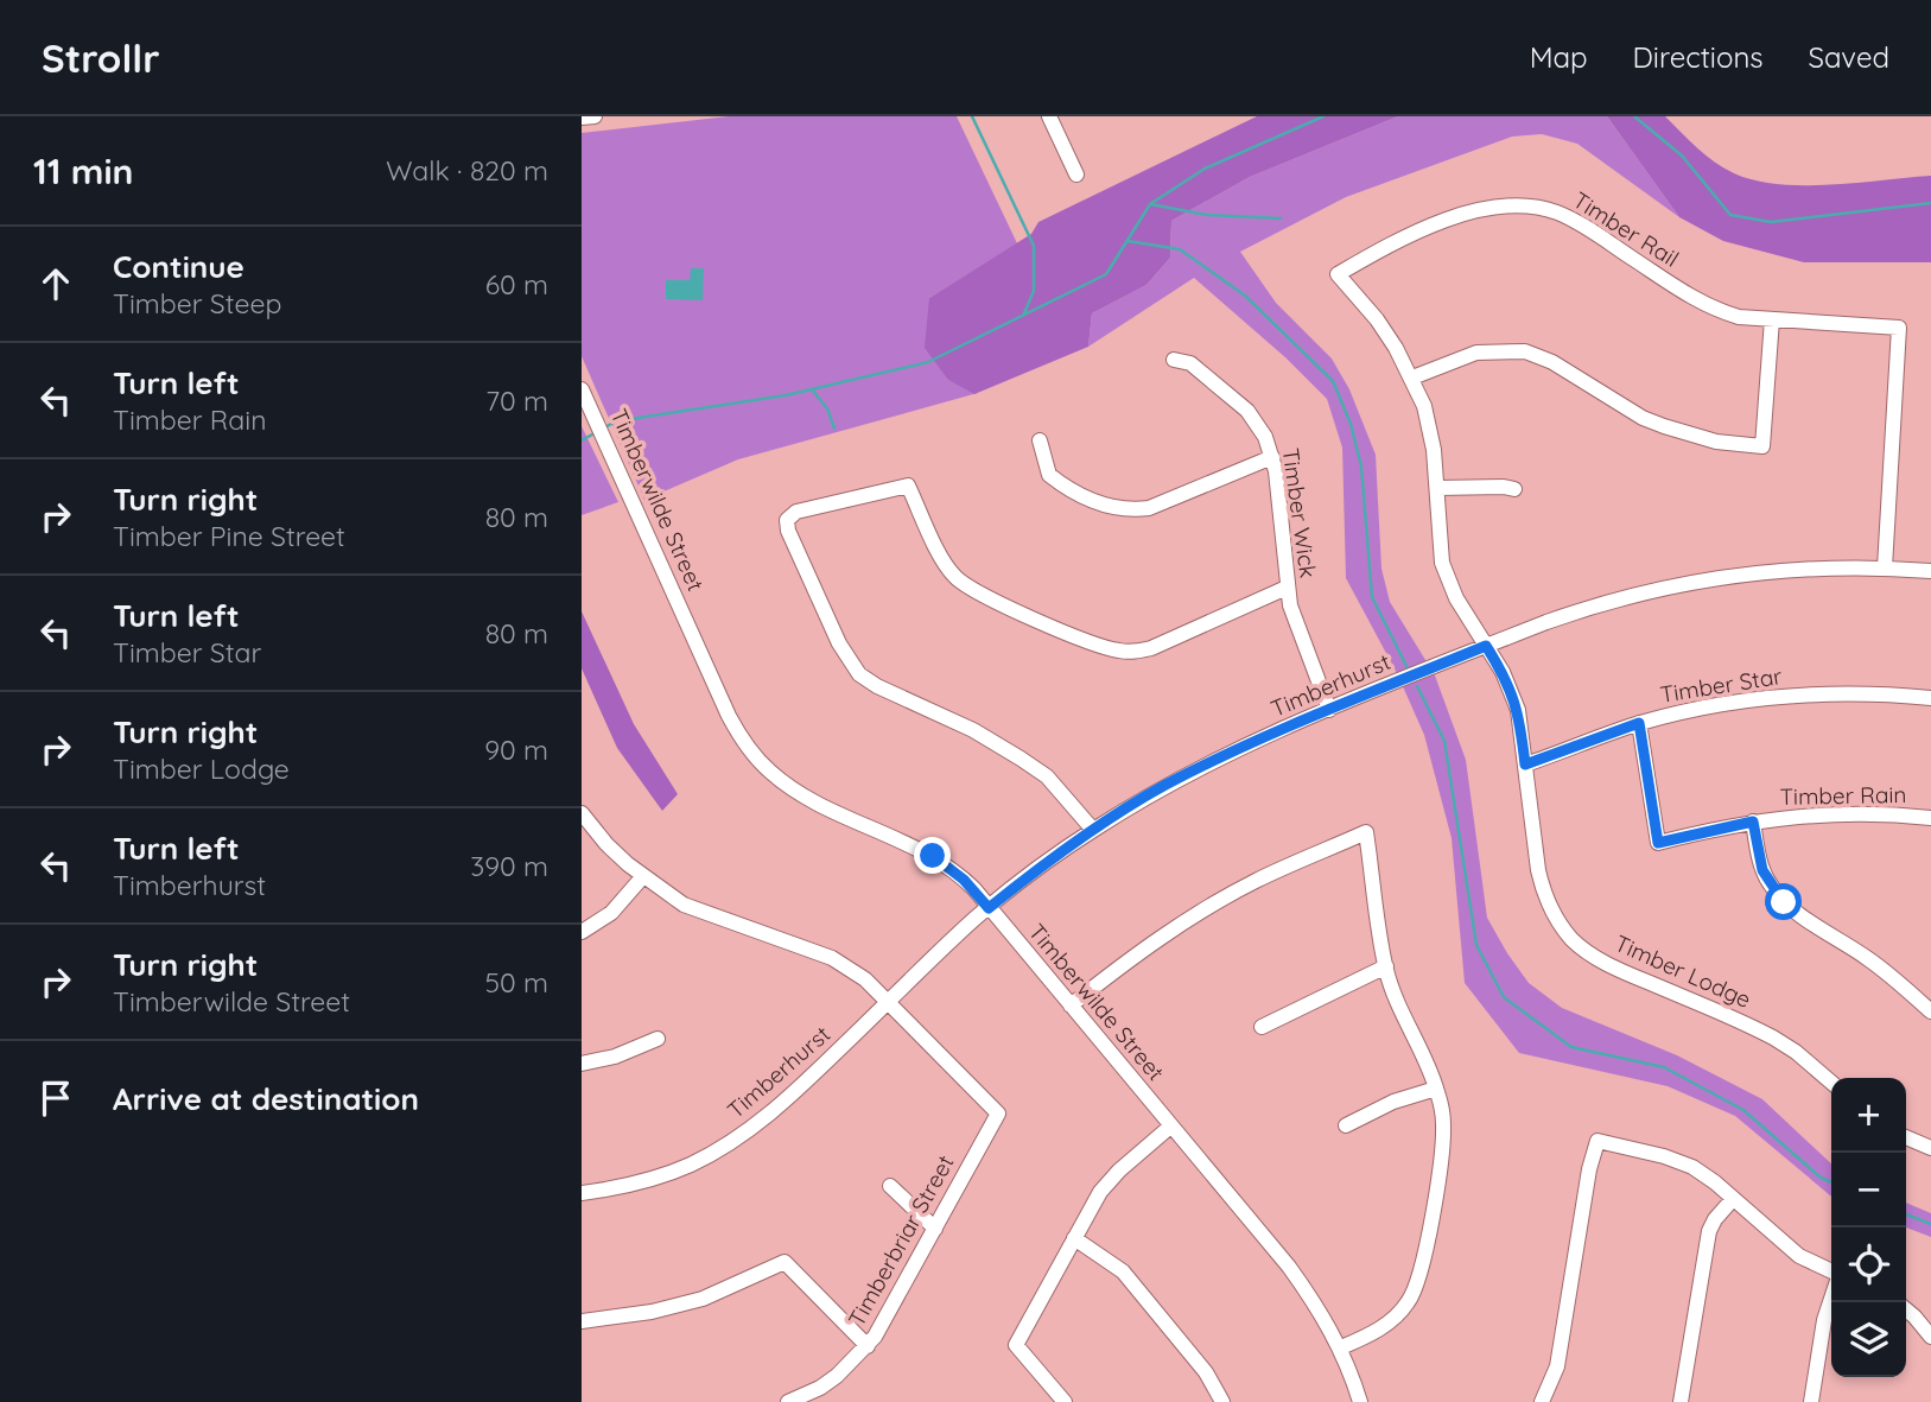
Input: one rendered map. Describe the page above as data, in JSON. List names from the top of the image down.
{
  "streets": {
    "street": [
      "Timber Rail",
      "Timberwilde Street",
      "Timber Wick",
      "Timberhurst",
      "Timber Star",
      "Timber Rain",
      "Timber Lodge",
      "Timberbriar Street"
    ]
  },
  "crossings": [
    ["Timber Rail", "Timberhurst"],
    ["Timber Rail", "Timber Lodge"],
    ["Timberwilde Street", "Timberhurst"],
    ["Timber Wick", "Timberhurst"],
    ["Timberhurst", "Timber Lodge"],
    ["Timberhurst", "Timberbriar Street"],
    ["Timber Star", "Timber Rain"],
    ["Timber Star", "Timber Lodge"]
  ],
  "page": {
    "header": "Strollr",
    "nav": ["Map", "Directions", "Saved"],
    "heading": ["11 min", "Walk · 820 m"],
    "list": [
      ["Continue", "Timber Steep", "60 m"],
      ["Turn left", "Timber Rain", "70 m"],
      ["Turn right", "Timber Pine Street", "80 m"],
      ["Turn left", "Timber Star", "80 m"],
      ["Turn right", "Timber Lodge", "90 m"],
      ["Turn left", "Timberhurst", "390 m"],
      ["Turn right", "Timberwilde Street", "50 m"],
      "Arrive at destination"
    ],
    "map_buttons": ["+", "−"]
  }
}
